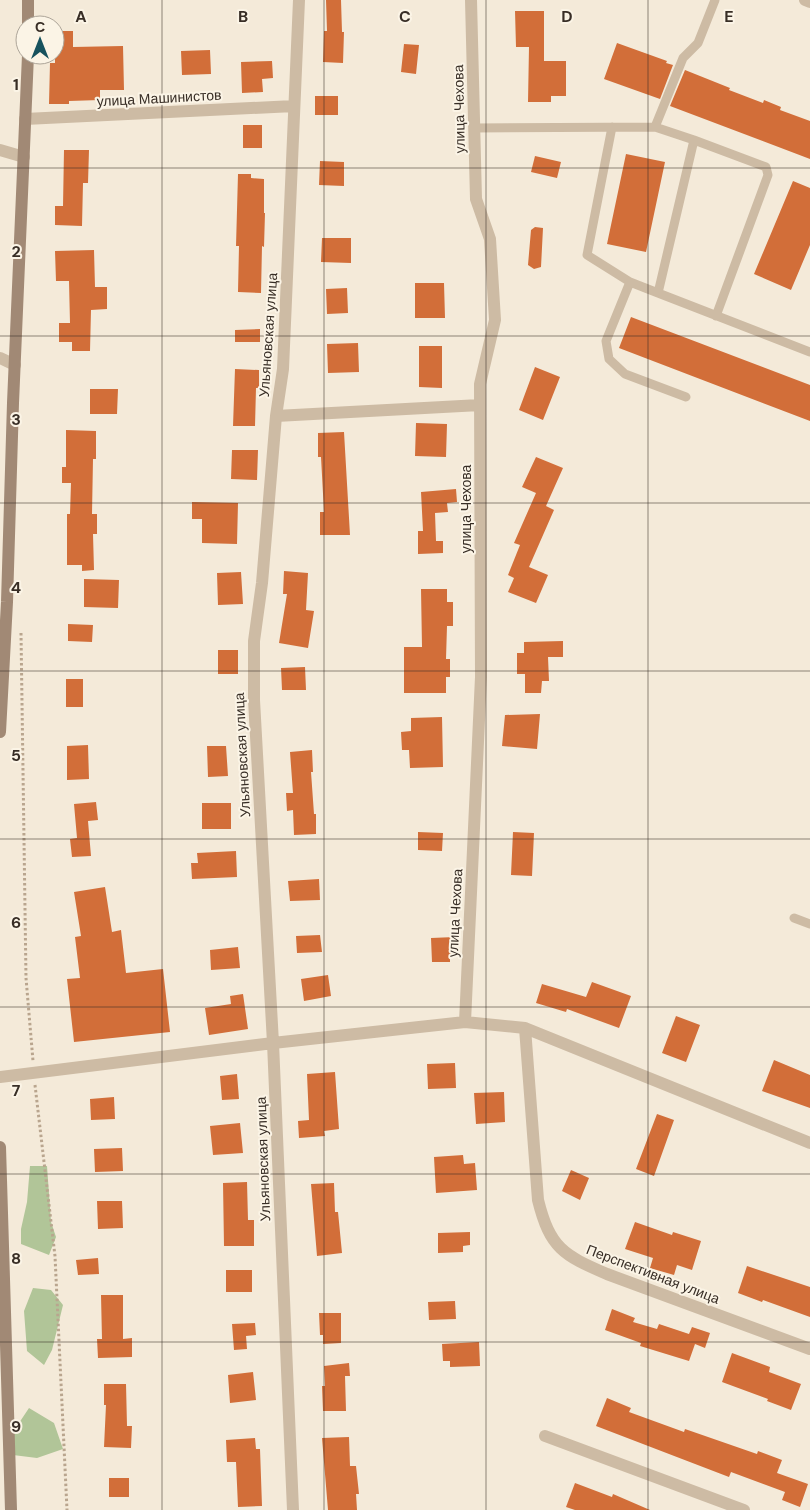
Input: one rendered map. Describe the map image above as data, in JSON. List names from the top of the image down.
{
  "streets": {
    "street": [
      "улица Машинистов",
      "улица Чехова",
      "Ульяновская улица",
      "Перспективная улица"
    ]
  },
  "crossings": [
    ["улица Машинистов", "Ульяновская улица"]
  ],
  "north": "top",
  "grid": {
    "columns": [
      "A",
      "B",
      "C",
      "D",
      "E"
    ],
    "rows": [
      "1",
      "2",
      "3",
      "4",
      "5",
      "6",
      "7",
      "8",
      "9"
    ]
  }
}
